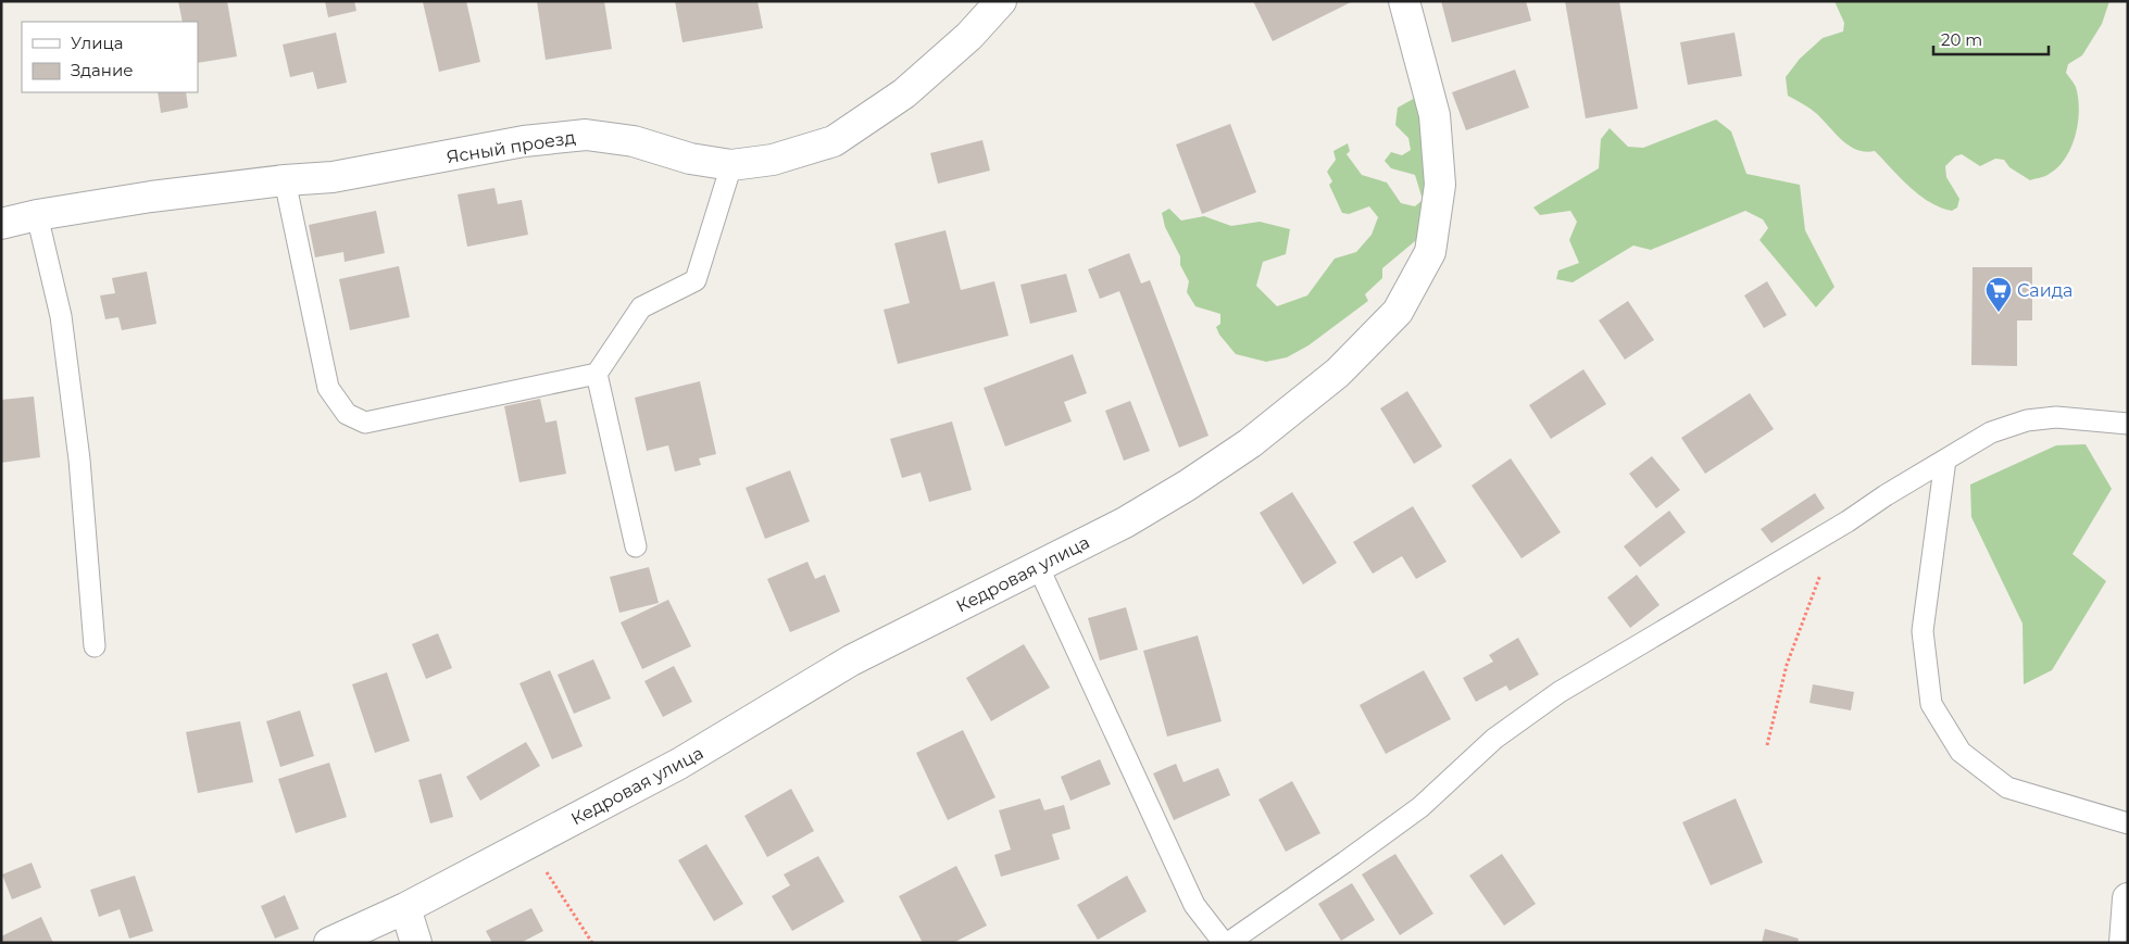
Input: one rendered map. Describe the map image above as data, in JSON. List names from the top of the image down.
{
  "streets": {
    "street": ["Ясный проезд", "Кедровая улица"]
  },
  "places": {
    "supermarket": ["Саида"]
  },
  "legend": ["Улица", "Здание"],
  "scale_bar": "20 m"
}
